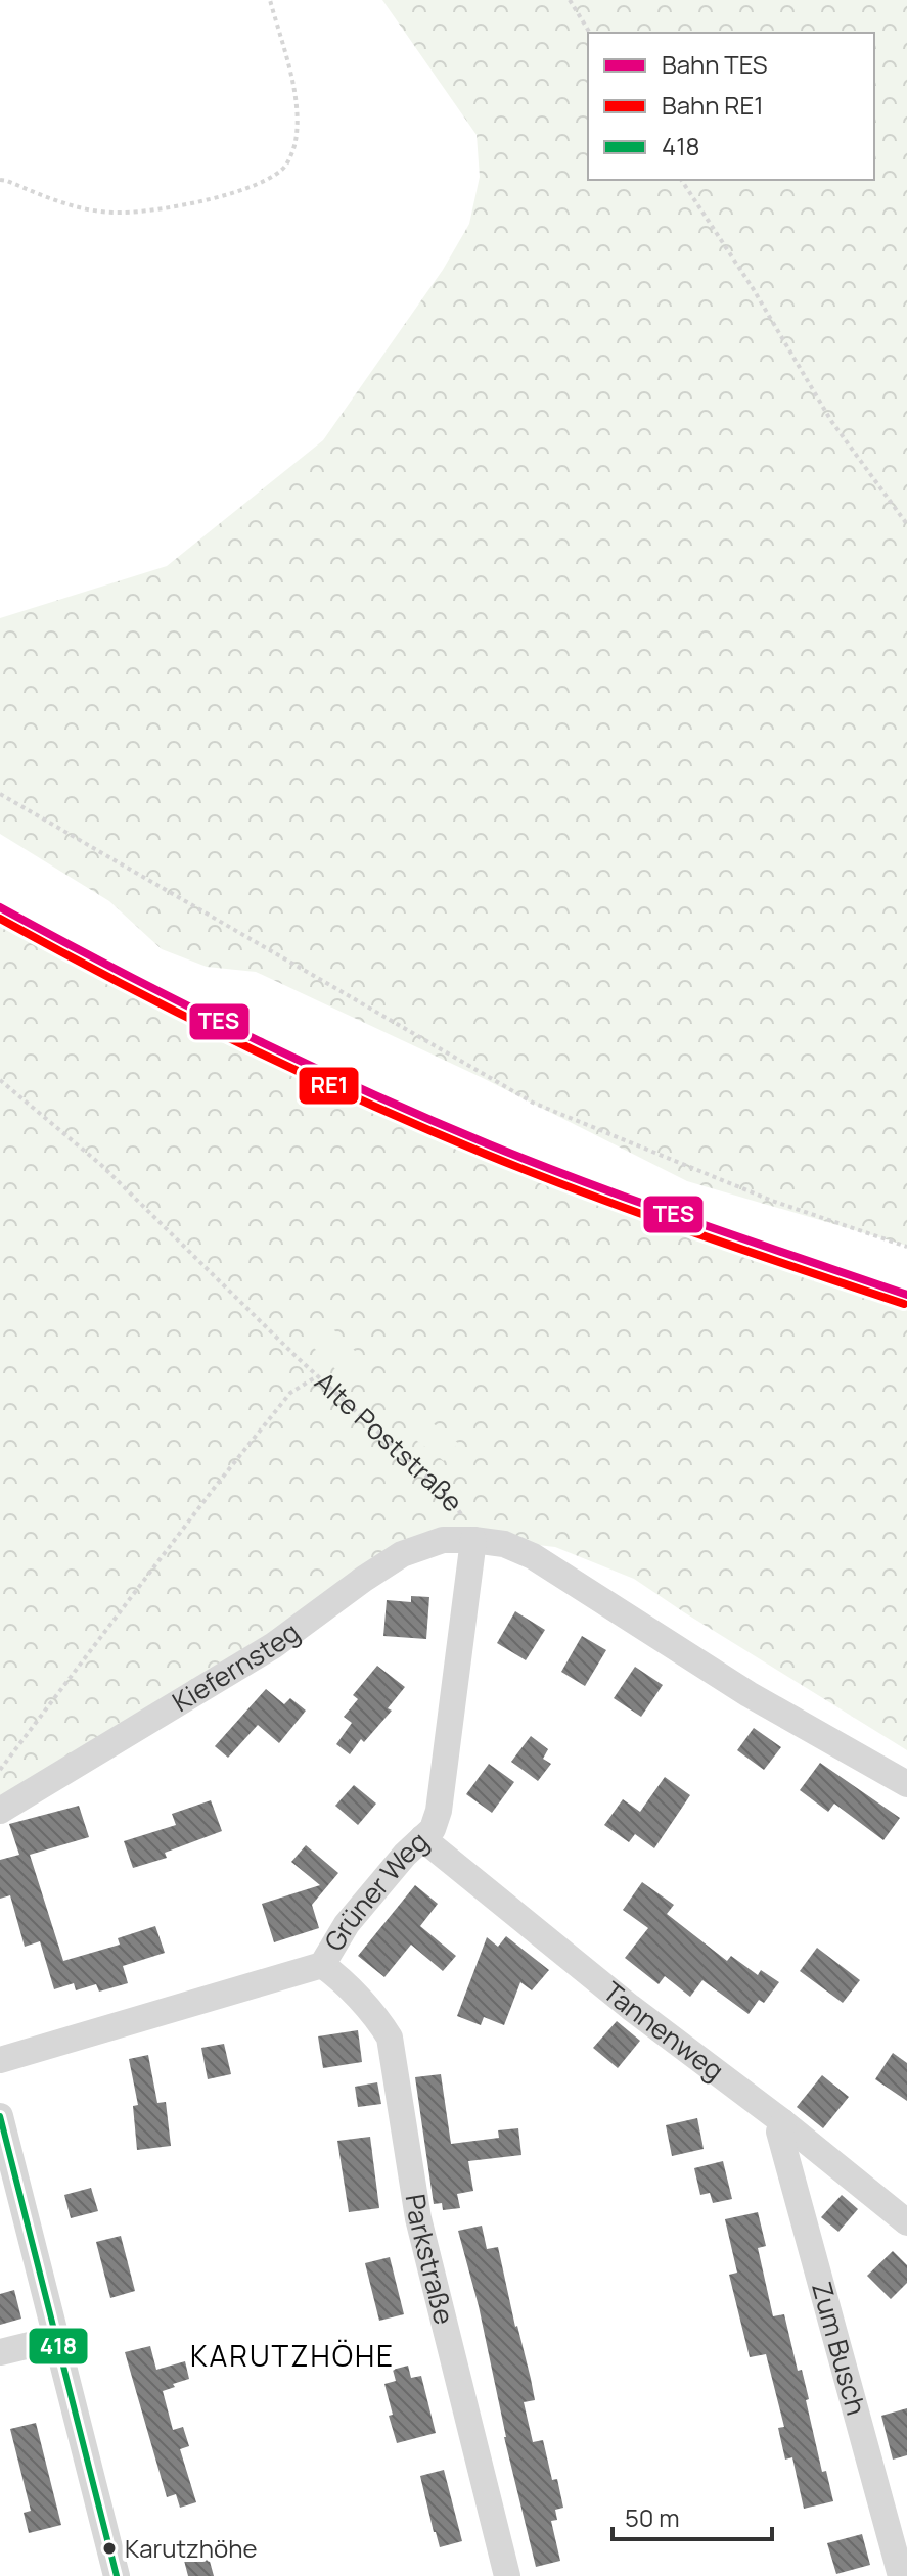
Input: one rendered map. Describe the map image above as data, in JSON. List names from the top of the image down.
{
  "streets": {
    "street": [
      "Alte Poststraße",
      "Kiefernsteg",
      "Grüner Weg",
      "Tannenweg",
      "Parkstraße",
      "Zum Busch"
    ]
  },
  "crossings": [
    ["Alte Poststraße", "Kiefernsteg"],
    ["Alte Poststraße", "Grüner Weg"],
    ["Kiefernsteg", "Grüner Weg"],
    ["Grüner Weg", "Tannenweg"],
    ["Grüner Weg", "Parkstraße"],
    ["Tannenweg", "Zum Busch"]
  ],
  "districts": ["KARUTZHÖHE"],
  "places": ["Karutzhöhe"],
  "lines": ["rail line TES", "rail line RE1", "transit line 418"],
  "legend": ["Bahn TES", "Bahn RE1", "418"],
  "scale_bar": "50 m"
}
